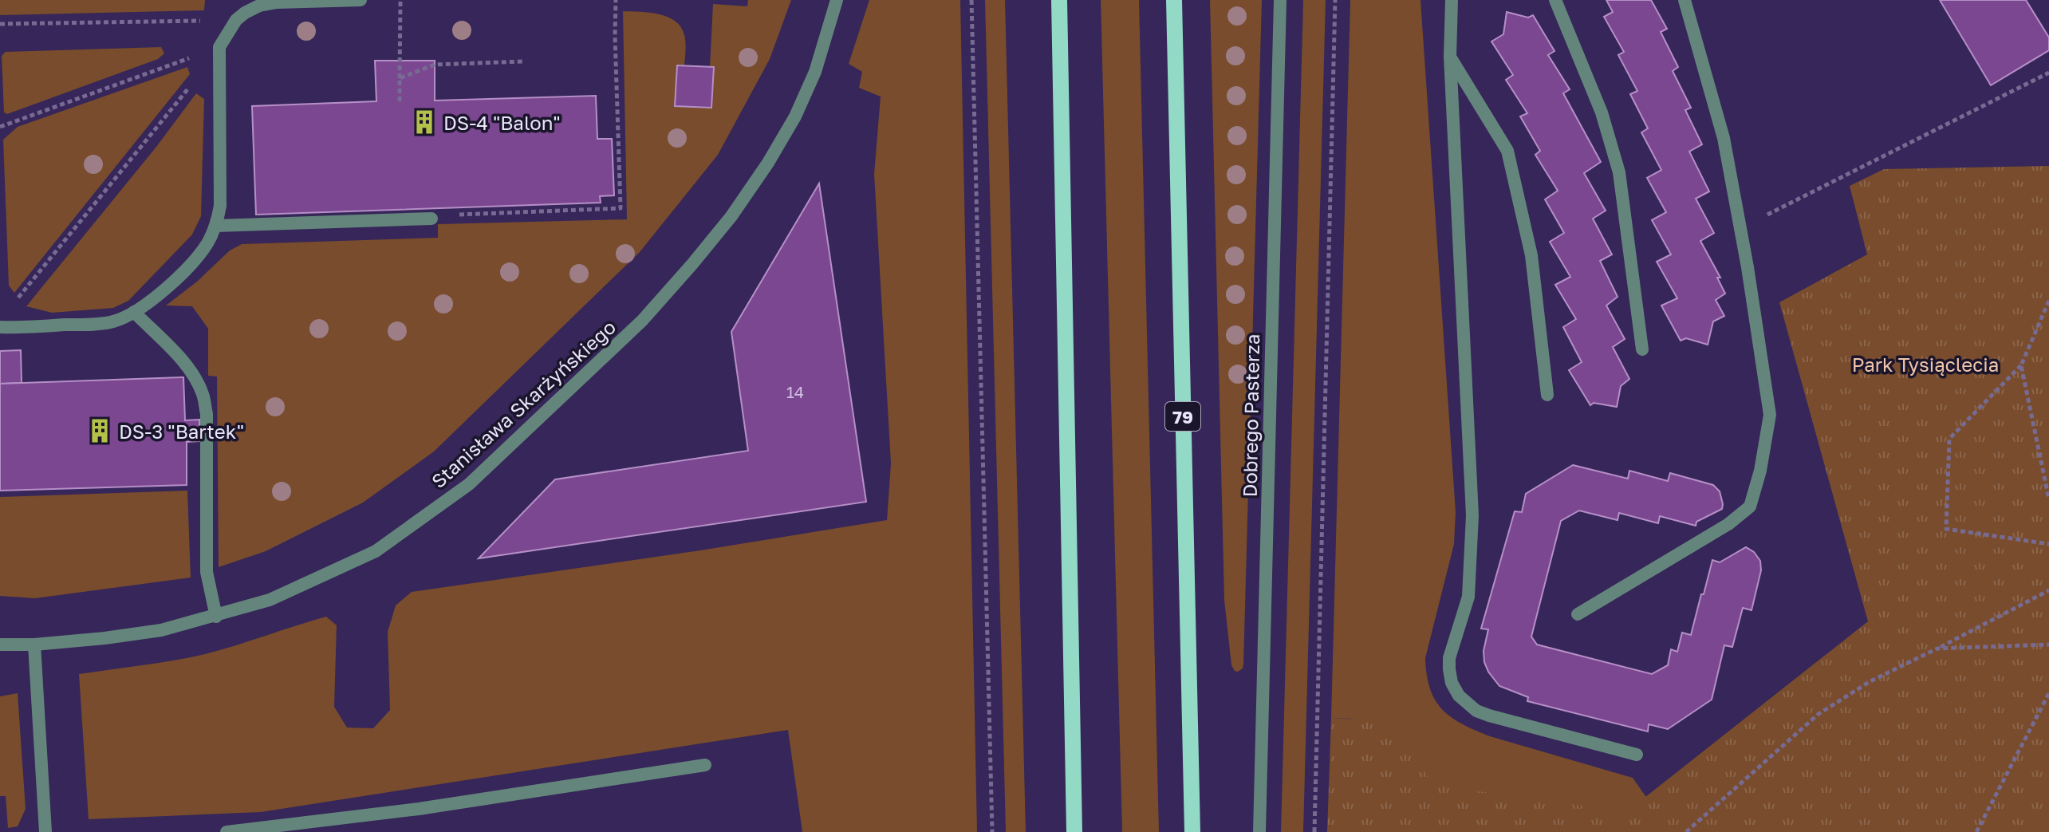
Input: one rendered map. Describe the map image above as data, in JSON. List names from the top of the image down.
{
  "streets": {
    "main road": ["79"],
    "street": ["Stanisława Skarżyńskiego", "Dobrego Pasterza"]
  },
  "parks": ["Park Tysiąclecia"],
  "places": {
    "building": ["DS-4 \"Balon\"", "DS-3 \"Bartek\""]
  },
  "house_numbers": ["14"]
}
